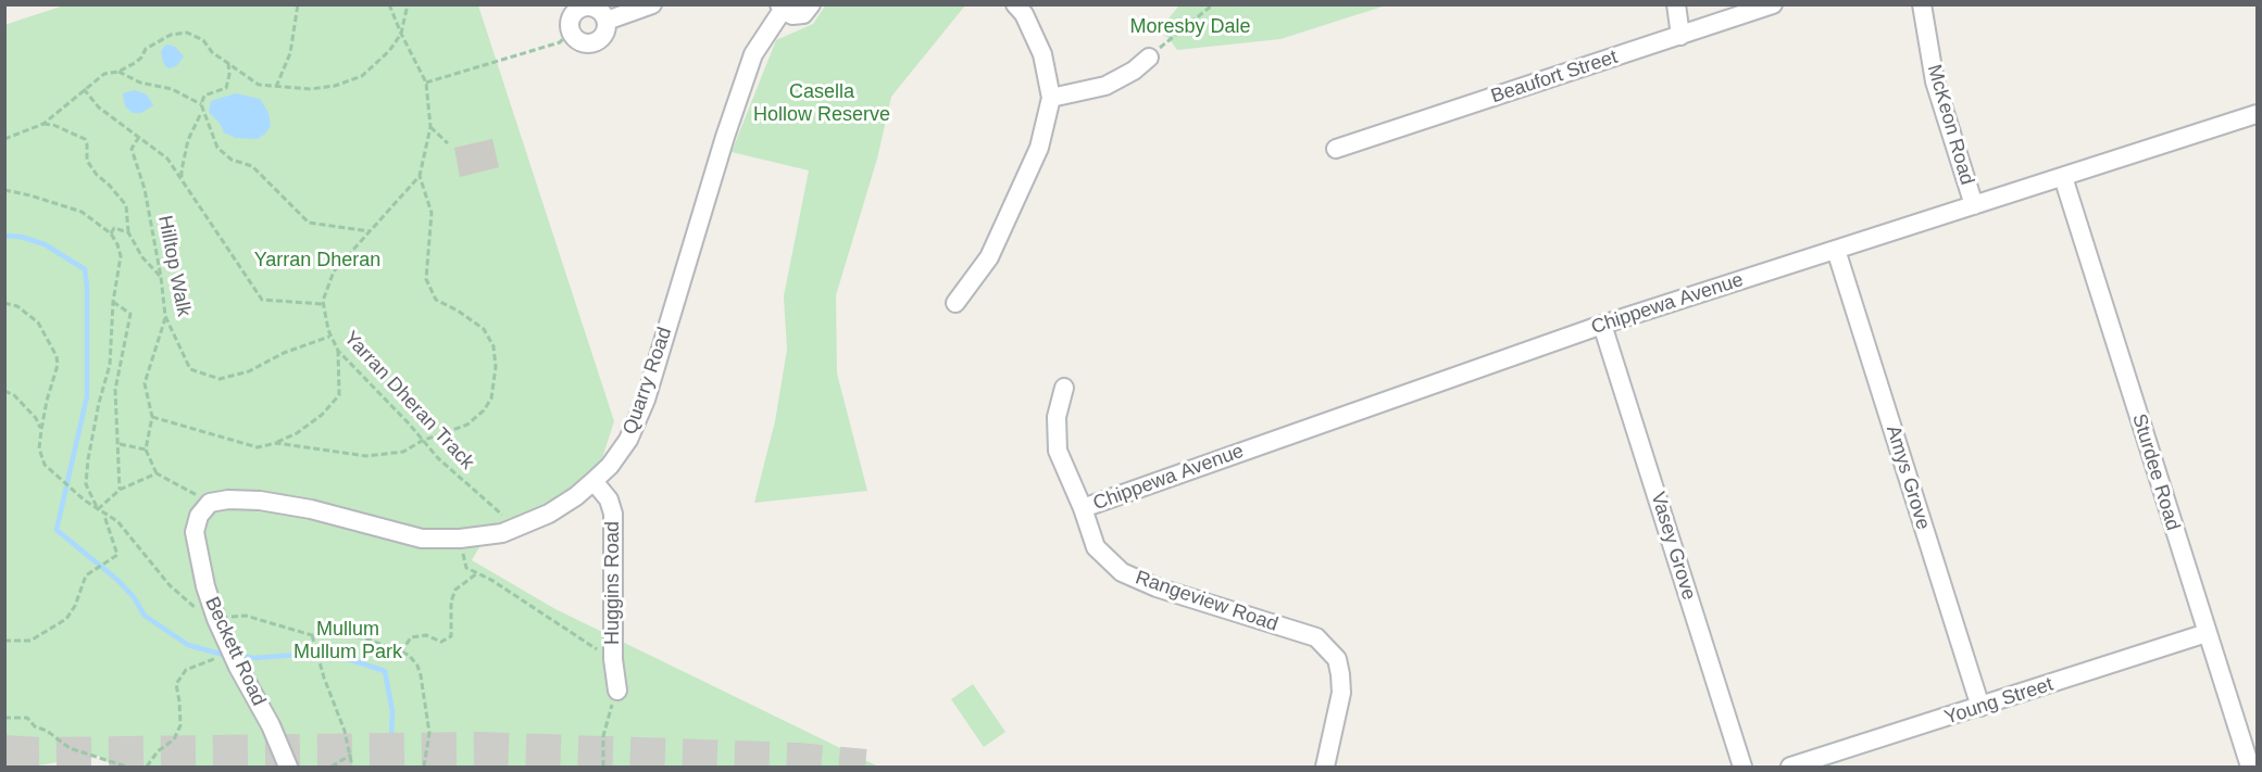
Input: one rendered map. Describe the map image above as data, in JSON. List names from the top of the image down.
{
  "streets": {
    "street": [
      "Beaufort Street",
      "McKeon Road",
      "Chippewa Avenue",
      "Quarry Road",
      "Sturdee Road",
      "Amys Grove",
      "Vasey Grove",
      "Huggins Road",
      "Rangeview Road",
      "Beckett Road",
      "Young Street"
    ],
    "path": ["Hilltop Walk", "Yarran Dheran Track"]
  },
  "crossings": [
    ["McKeon Road", "Chippewa Avenue"],
    ["Hilltop Walk", "Yarran Dheran Track"],
    ["Chippewa Avenue", "Sturdee Road"],
    ["Chippewa Avenue", "Amys Grove"],
    ["Chippewa Avenue", "Vasey Grove"],
    ["Chippewa Avenue", "Rangeview Road"],
    ["Quarry Road", "Yarran Dheran Track"],
    ["Quarry Road", "Huggins Road"],
    ["Quarry Road", "Beckett Road"],
    ["Sturdee Road", "Young Street"],
    ["Amys Grove", "Young Street"]
  ],
  "parks": [
    "Moresby Dale",
    "Casella Hollow Reserve",
    "Yarran Dheran",
    "Mullum Mullum Park"
  ]
}
